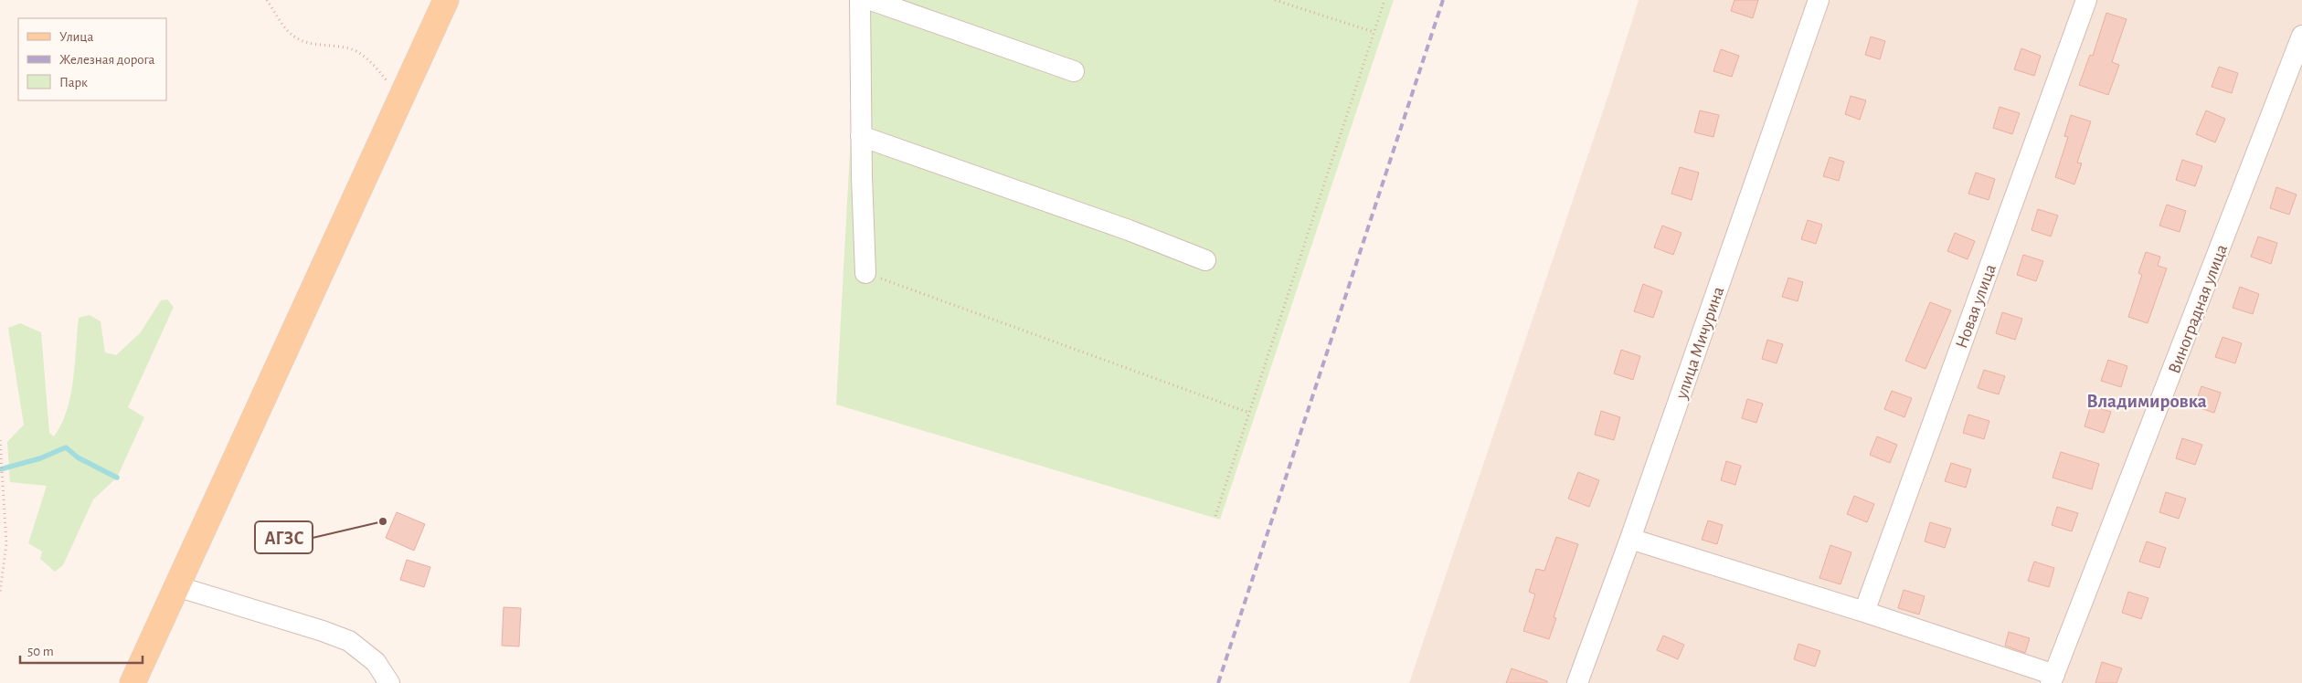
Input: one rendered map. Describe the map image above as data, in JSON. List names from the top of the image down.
{
  "streets": {
    "street": ["Новая улица", "Виноградная улица", "улица Мичурина"]
  },
  "districts": ["Владимировка"],
  "places": ["АГЗС"],
  "legend": ["Улица", "Железная дорога", "Парк"],
  "scale_bar": "50 m"
}
